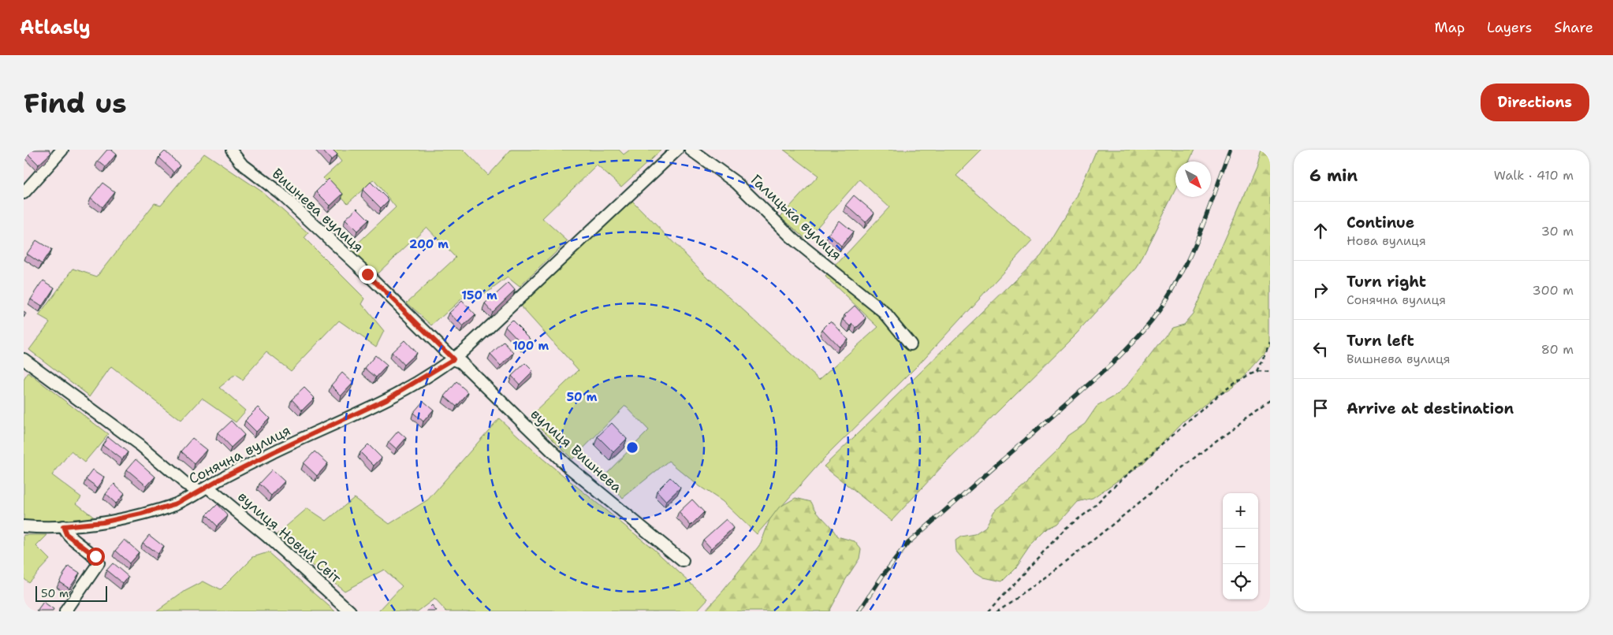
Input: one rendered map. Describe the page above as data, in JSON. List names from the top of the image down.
{
  "streets": {
    "street": [
      "Вишнева вулиця",
      "Галицька вулиця",
      "вулиця Вишнева",
      "Сонячна вулиця",
      "вулиця Новий Світ"
    ]
  },
  "crossings": [
    ["Вишнева вулиця", "вулиця Вишнева"],
    ["Вишнева вулиця", "Сонячна вулиця"],
    ["вулиця Вишнева", "Сонячна вулиця"],
    ["Сонячна вулиця", "вулиця Новий Світ"]
  ],
  "scale_bar": "50 m",
  "north": "bottom right",
  "page": {
    "header": "Atlasly",
    "nav": ["Map", "Layers", "Share"],
    "buttons": "Directions",
    "title": "Find us",
    "heading": ["6 min", "Walk · 410 m"],
    "list": [
      ["Continue", "Нова вулиця", "30 m"],
      ["Turn right", "Сонячна вулиця", "300 m"],
      ["Turn left", "Вишнева вулиця", "80 m"],
      "Arrive at destination"
    ],
    "map_buttons": ["+", "−"],
    "scale": "50 m"
  },
  "rings": [
    "200 m",
    "150 m",
    "100 m",
    "50 m"
  ]
}
